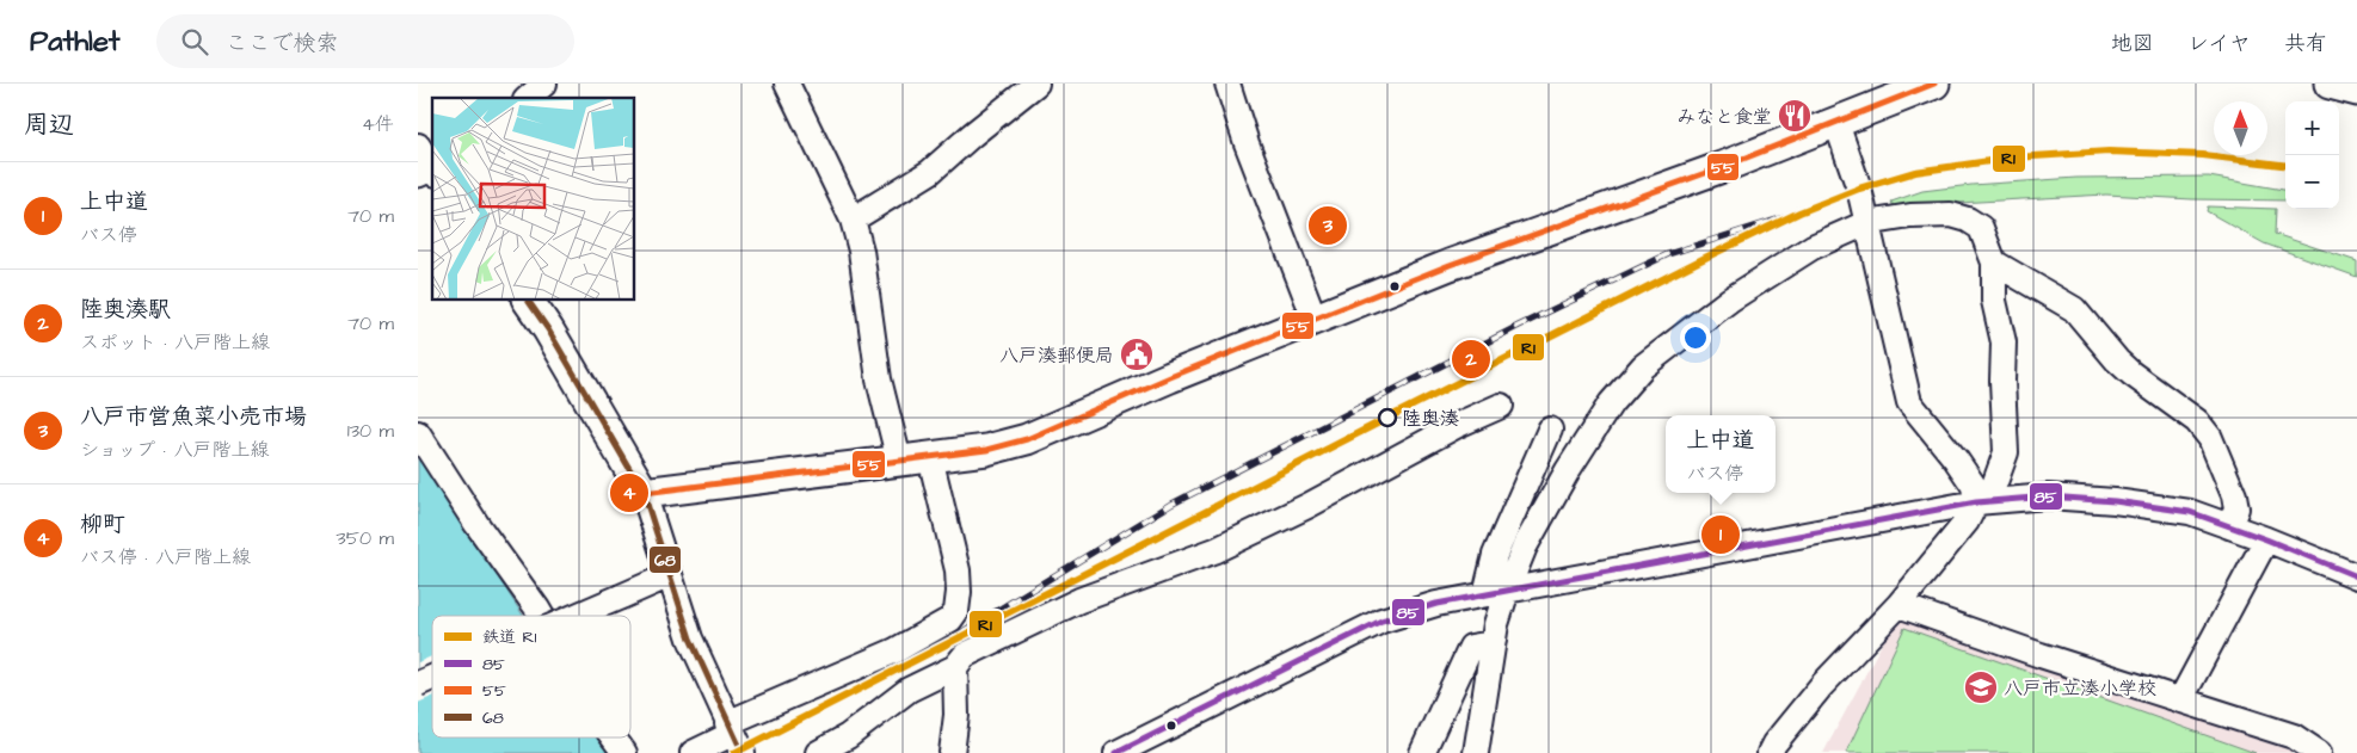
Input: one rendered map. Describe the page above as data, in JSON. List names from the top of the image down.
{
  "places": {
    "restaurant": ["みなと食堂"],
    "public building": ["八戸湊郵便局"],
    "other": ["陸奥湊"],
    "school or university": ["八戸市立湊小学校"]
  },
  "lines": [
    "transit line 55",
    "rail line R1",
    "transit line 68",
    "transit line 85"
  ],
  "legend": [
    "鉄道 R1",
    "85",
    "55",
    "68"
  ],
  "north": "top",
  "page": {
    "header": "Pathlet",
    "search": "ここで検索",
    "nav": ["地図", "レイヤ", "共有"],
    "heading": ["周辺", "4件"],
    "map_buttons": ["+", "−"],
    "list": [
      {
        "mark": "1",
        "name": "上中道",
        "note": "バス停",
        "value": "70 m"
      },
      {
        "mark": "2",
        "name": "陸奥湊駅",
        "note": "スポット · 八戸階上線",
        "value": "70 m"
      },
      {
        "mark": "3",
        "name": "八戸市営魚菜小売市場",
        "note": "ショップ · 八戸階上線",
        "value": "130 m"
      },
      {
        "mark": "4",
        "name": "柳町",
        "note": "バス停 · 八戸階上線",
        "value": "350 m"
      }
    ],
    "pins": [
      "3",
      "2",
      "4",
      "1"
    ],
    "popup": ["上中道", "バス停"]
  }
}
